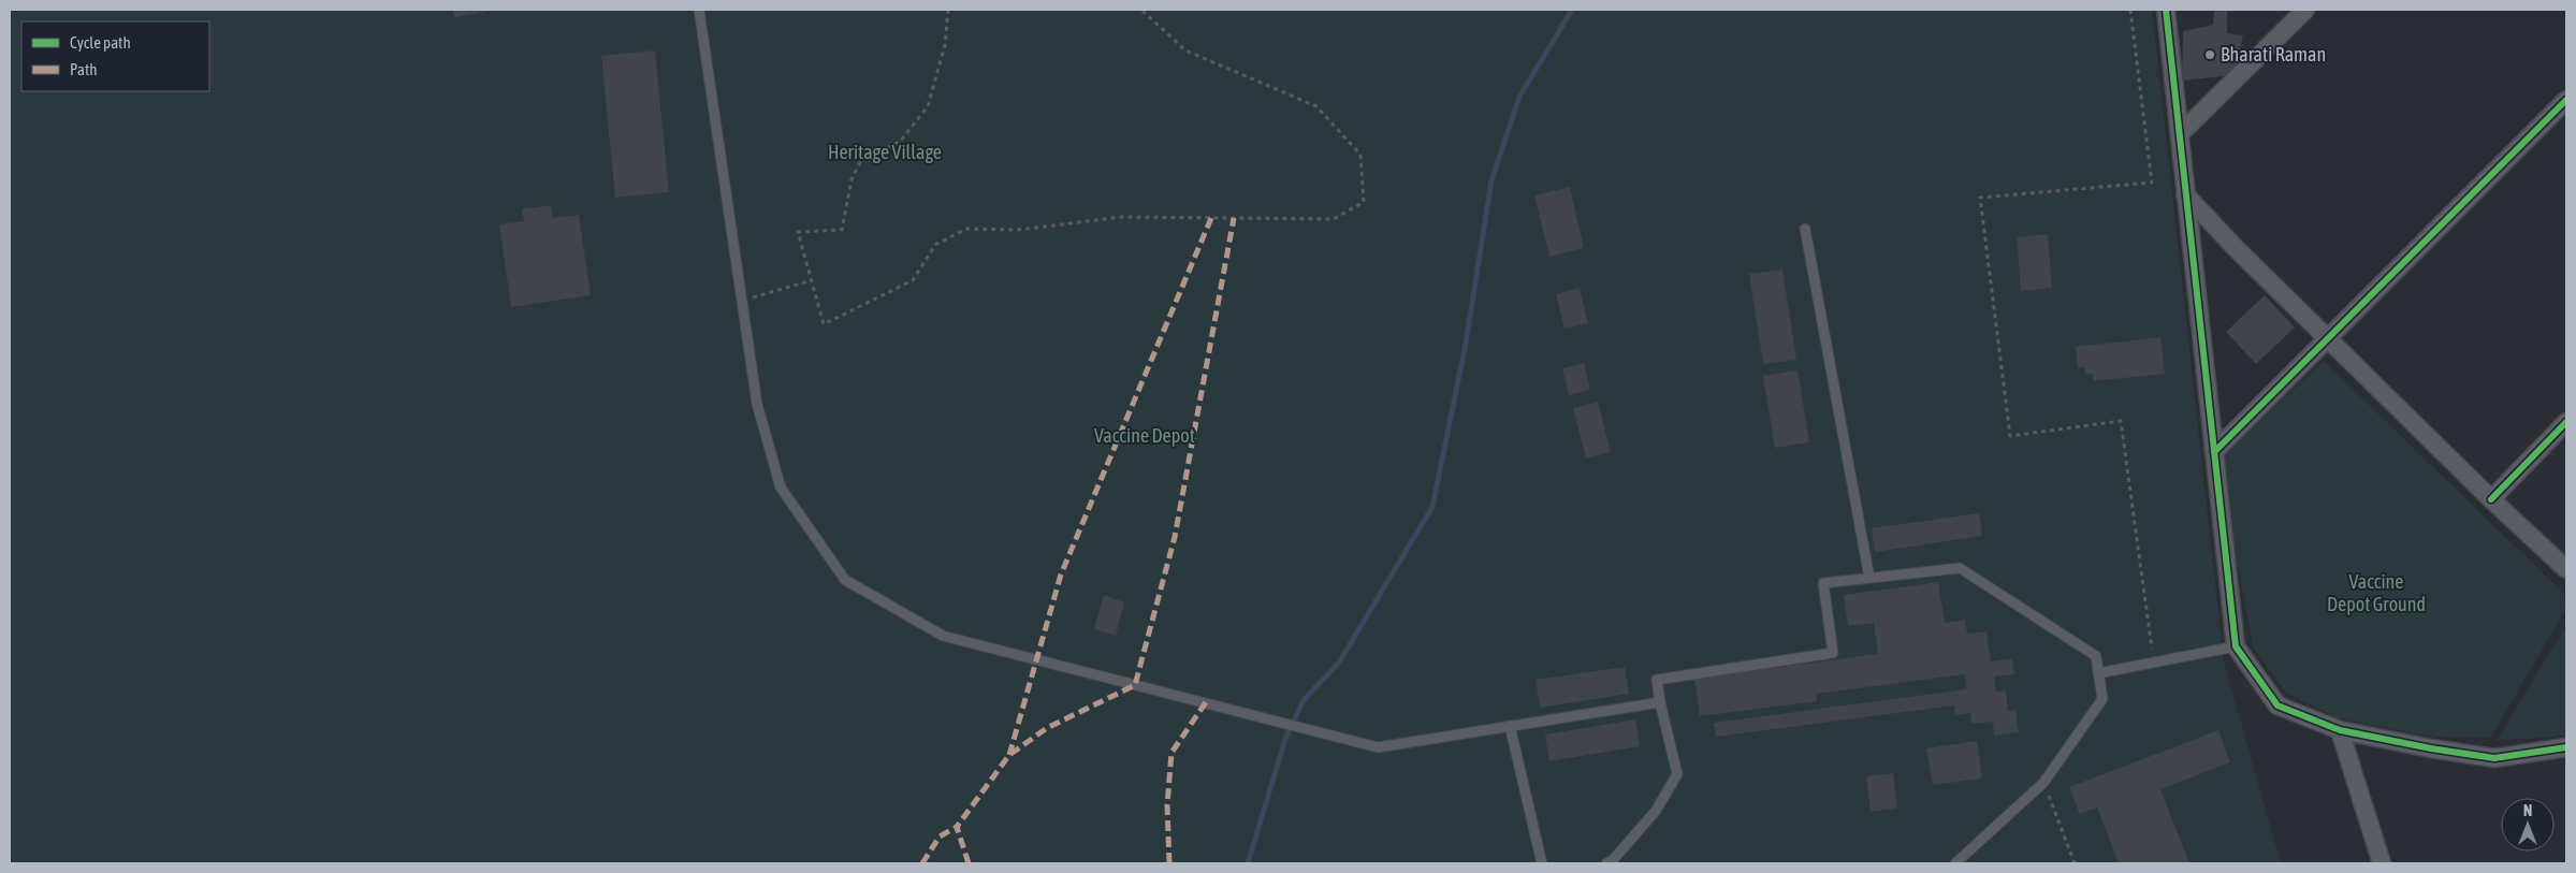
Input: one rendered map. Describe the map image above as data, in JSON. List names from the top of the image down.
{
  "parks": ["Heritage Village", "Vaccine Depot", "Vaccine Depot Ground"],
  "places": ["Bharati Raman"],
  "legend": ["Cycle path", "Path"],
  "north": "top"
}
